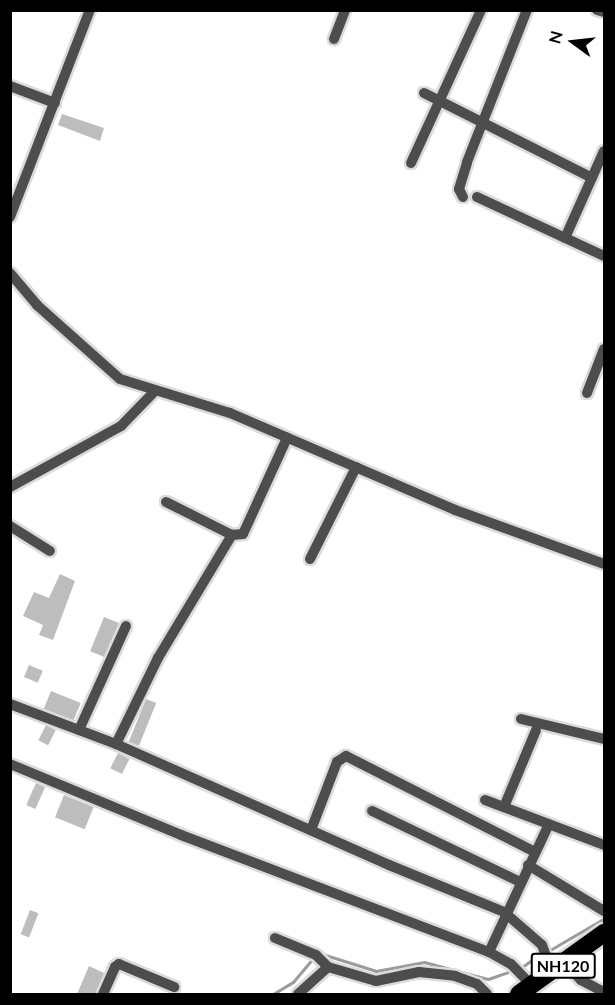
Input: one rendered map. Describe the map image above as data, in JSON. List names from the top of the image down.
{
  "streets": {
    "highway": ["NH120"]
  },
  "north": "left"
}
